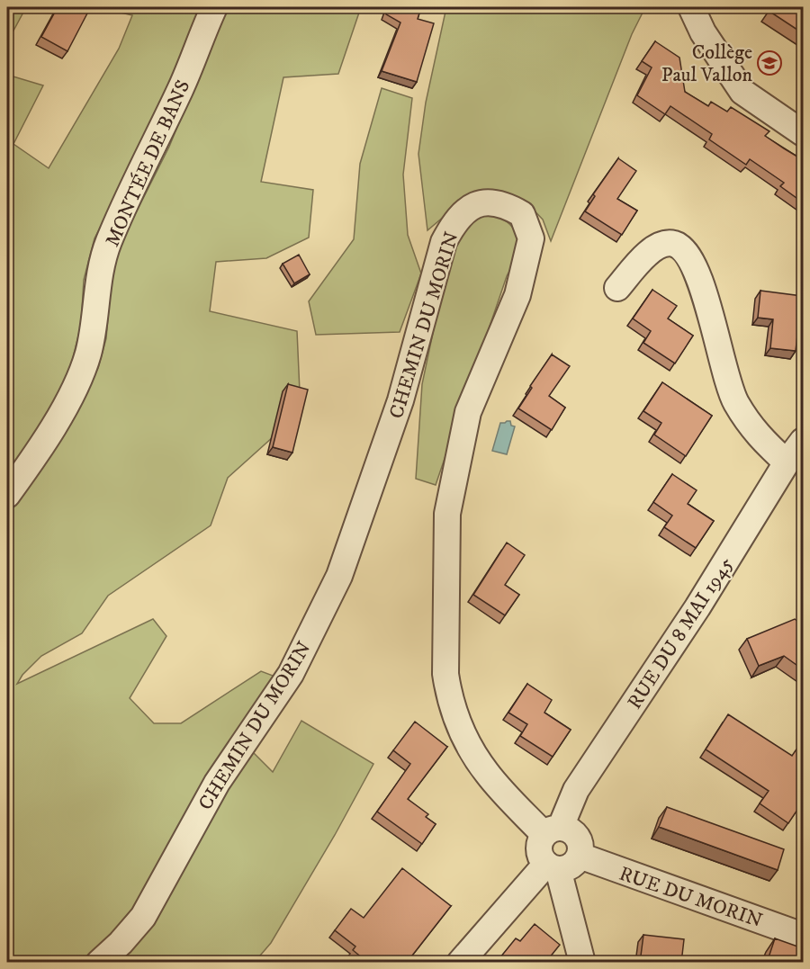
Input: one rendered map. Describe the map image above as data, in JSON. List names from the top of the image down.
{
  "streets": {
    "street": [
      "MONTÉE DE BANS",
      "CHEMIN DU MORIN",
      "RUE DU 8 MAI 1945",
      "RUE DU MORIN"
    ]
  },
  "crossings": [
    ["CHEMIN DU MORIN", "RUE DU 8 MAI 1945"],
    ["CHEMIN DU MORIN", "RUE DU MORIN"],
    ["RUE DU 8 MAI 1945", "RUE DU MORIN"]
  ],
  "places": {
    "school or university": ["Collège Paul Vallon"]
  }
}
